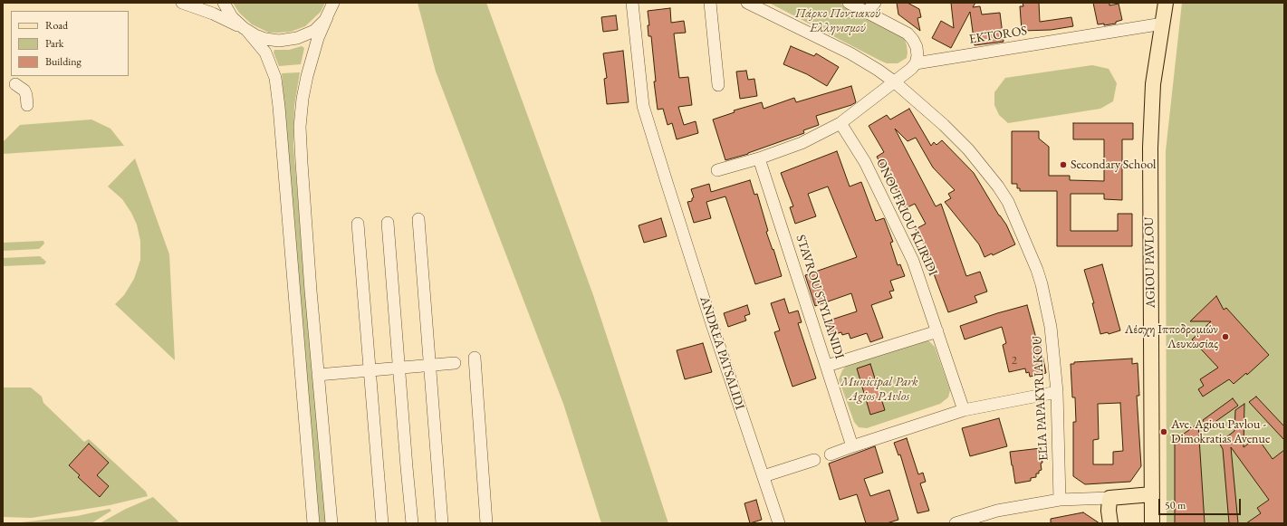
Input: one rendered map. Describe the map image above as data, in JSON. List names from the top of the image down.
{
  "streets": {
    "main road": ["AGIOU PAVLOU"],
    "street": [
      "EKTOROS",
      "ONOUFRIOU KLIRIDI",
      "STAVROU STYLIANIDI",
      "ANDREA PATSALIDI",
      "ELIA PAPAKYRIAKOU"
    ]
  },
  "crossings": [
    ["EKTOROS", "AGIOU PAVLOU"]
  ],
  "parks": ["Πάρκο Ποντιακού Ελληνισμού", "Municipal Park Agios PAvlos"],
  "places": ["Secondary School", "Λέσχη Ιπποδρομιών Λευκωσίας", "Ave. Agiou Pavlou - Dimokratias Avenue"],
  "house_numbers": ["2"],
  "legend": ["Road", "Park", "Building"],
  "scale_bar": "50 m"
}
